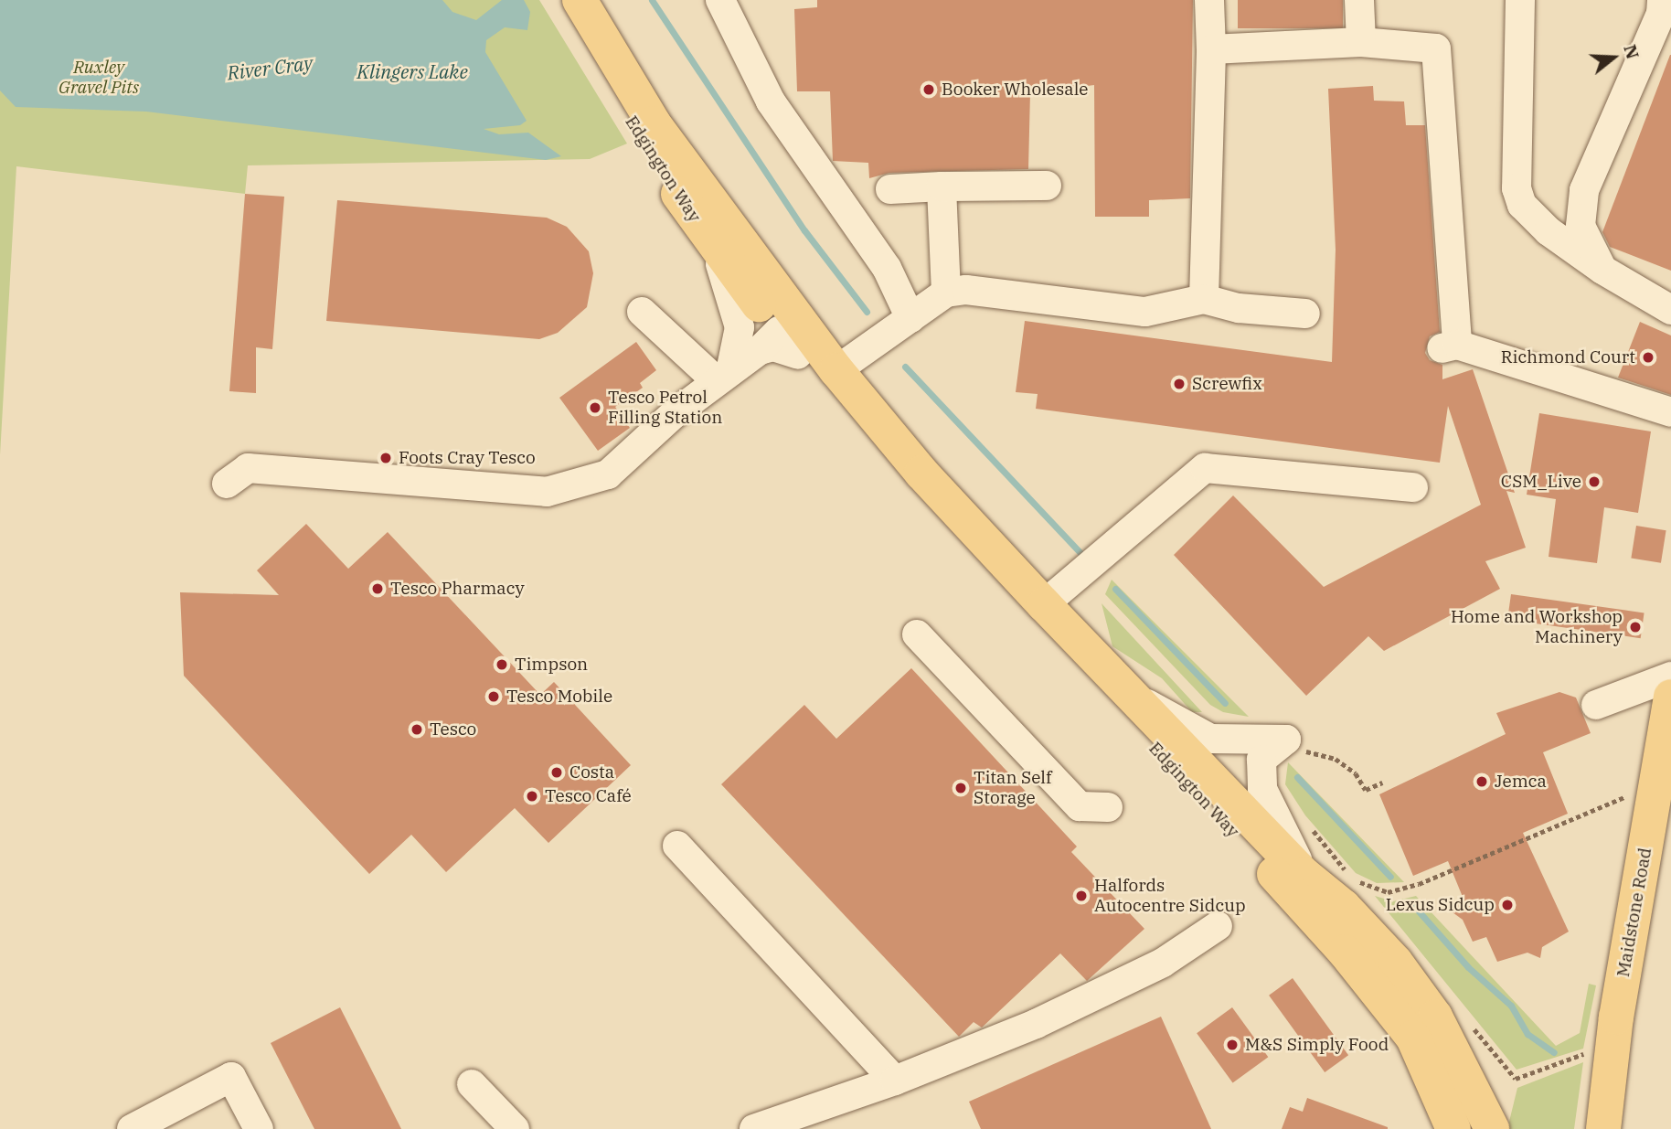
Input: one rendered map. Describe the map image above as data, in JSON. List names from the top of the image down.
{
  "streets": {
    "main road": ["Edgington Way", "Maidstone Road"]
  },
  "water": ["River Cray", "Klingers Lake"],
  "parks": ["Ruxley Gravel Pits"],
  "places": [
    "Booker Wholesale",
    "Richmond Court",
    "Screwfix",
    "Tesco Petrol Filling Station",
    "Foots Cray Tesco",
    "CSM_Live",
    "Tesco Pharmacy",
    "Home and Workshop Machinery",
    "Timpson",
    "Tesco Mobile",
    "Tesco",
    "Costa",
    "Jemca",
    "Titan Self Storage",
    "Tesco Café",
    "Halfords Autocentre Sidcup",
    "Lexus Sidcup",
    "M&S Simply Food"
  ],
  "north": "right"
}
